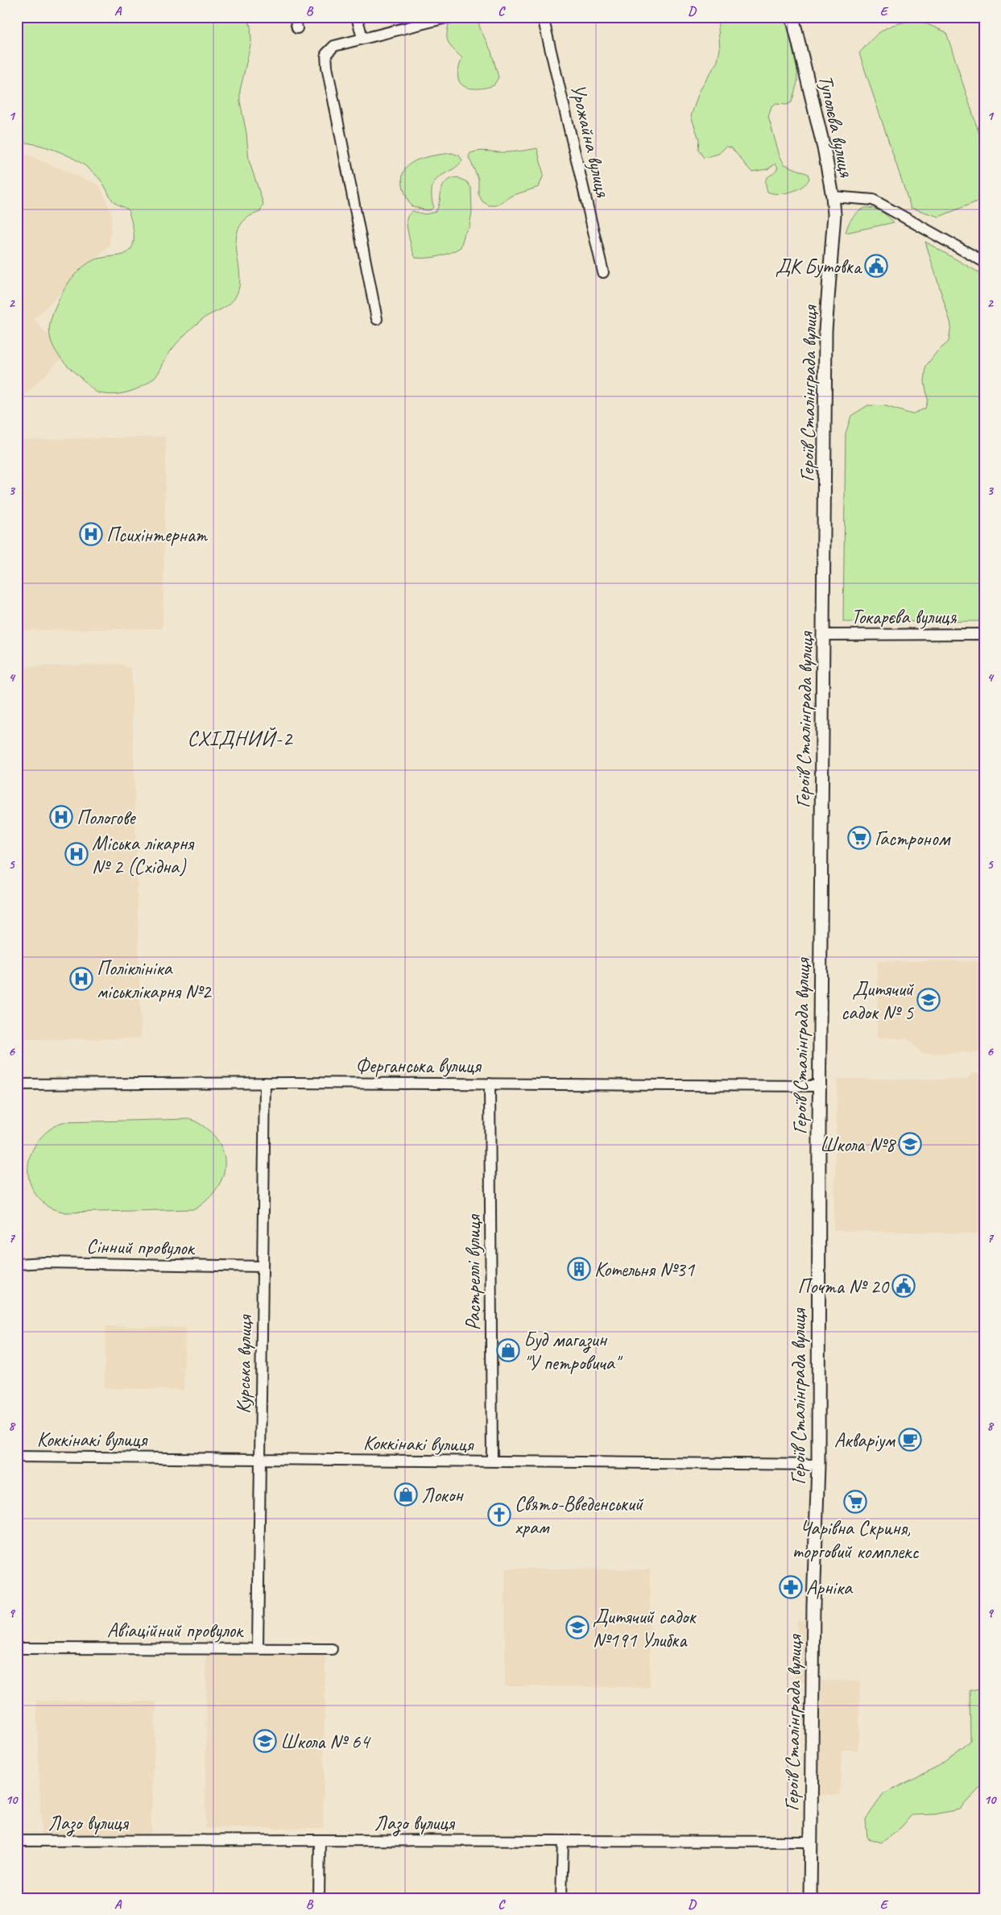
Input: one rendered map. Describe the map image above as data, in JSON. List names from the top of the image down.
{
  "streets": {
    "main road": ["Туполєва вулиця", "Героїв Сталінграда вулиця"],
    "street": [
      "Урожайна вулиця",
      "Токарєва вулиця",
      "Ферганська вулиця",
      "Сінний провулок",
      "Растреллі вулиця",
      "Курська вулиця",
      "Коккінакі вулиця",
      "Авіаційний провулок",
      "Лазо вулиця"
    ]
  },
  "crossings": [
    ["Туполєва вулиця", "Героїв Сталінграда вулиця"],
    ["Героїв Сталінграда вулиця", "Токарєва вулиця"],
    ["Героїв Сталінграда вулиця", "Ферганська вулиця"],
    ["Героїв Сталінграда вулиця", "Коккінакі вулиця"],
    ["Героїв Сталінграда вулиця", "Лазо вулиця"],
    ["Ферганська вулиця", "Растреллі вулиця"],
    ["Ферганська вулиця", "Курська вулиця"],
    ["Сінний провулок", "Курська вулиця"],
    ["Растреллі вулиця", "Коккінакі вулиця"],
    ["Курська вулиця", "Коккінакі вулиця"],
    ["Курська вулиця", "Авіаційний провулок"]
  ],
  "districts": ["СХІДНИЙ-2"],
  "places": {
    "public building": ["ДК Бутовка", "Почта № 20"],
    "hospital": [
      "Психінтернат",
      "Пологове",
      "Міська лікарня № 2 (Східна)",
      "Поліклініка міськлікарня №2"
    ],
    "supermarket": ["Гастроном", "Чарівна Скриня, торговий комплекс"],
    "school or university": [
      "Дитячий садок № 5",
      "Школа №8",
      "Дитячий садок №191 Улибка",
      "Школа № 64"
    ],
    "building": ["Котельня №31"],
    "shop": ["Буд магазин \"У петровича\"", "Локон"],
    "cafe": ["Акваріум"],
    "church": ["Свято-Введенський храм"],
    "pharmacy": ["Арніка"]
  },
  "grid": {
    "columns": [
      "A",
      "B",
      "C",
      "D",
      "E"
    ],
    "rows": [
      "1",
      "2",
      "3",
      "4",
      "5",
      "6",
      "7",
      "8",
      "9",
      "10"
    ]
  }
}
